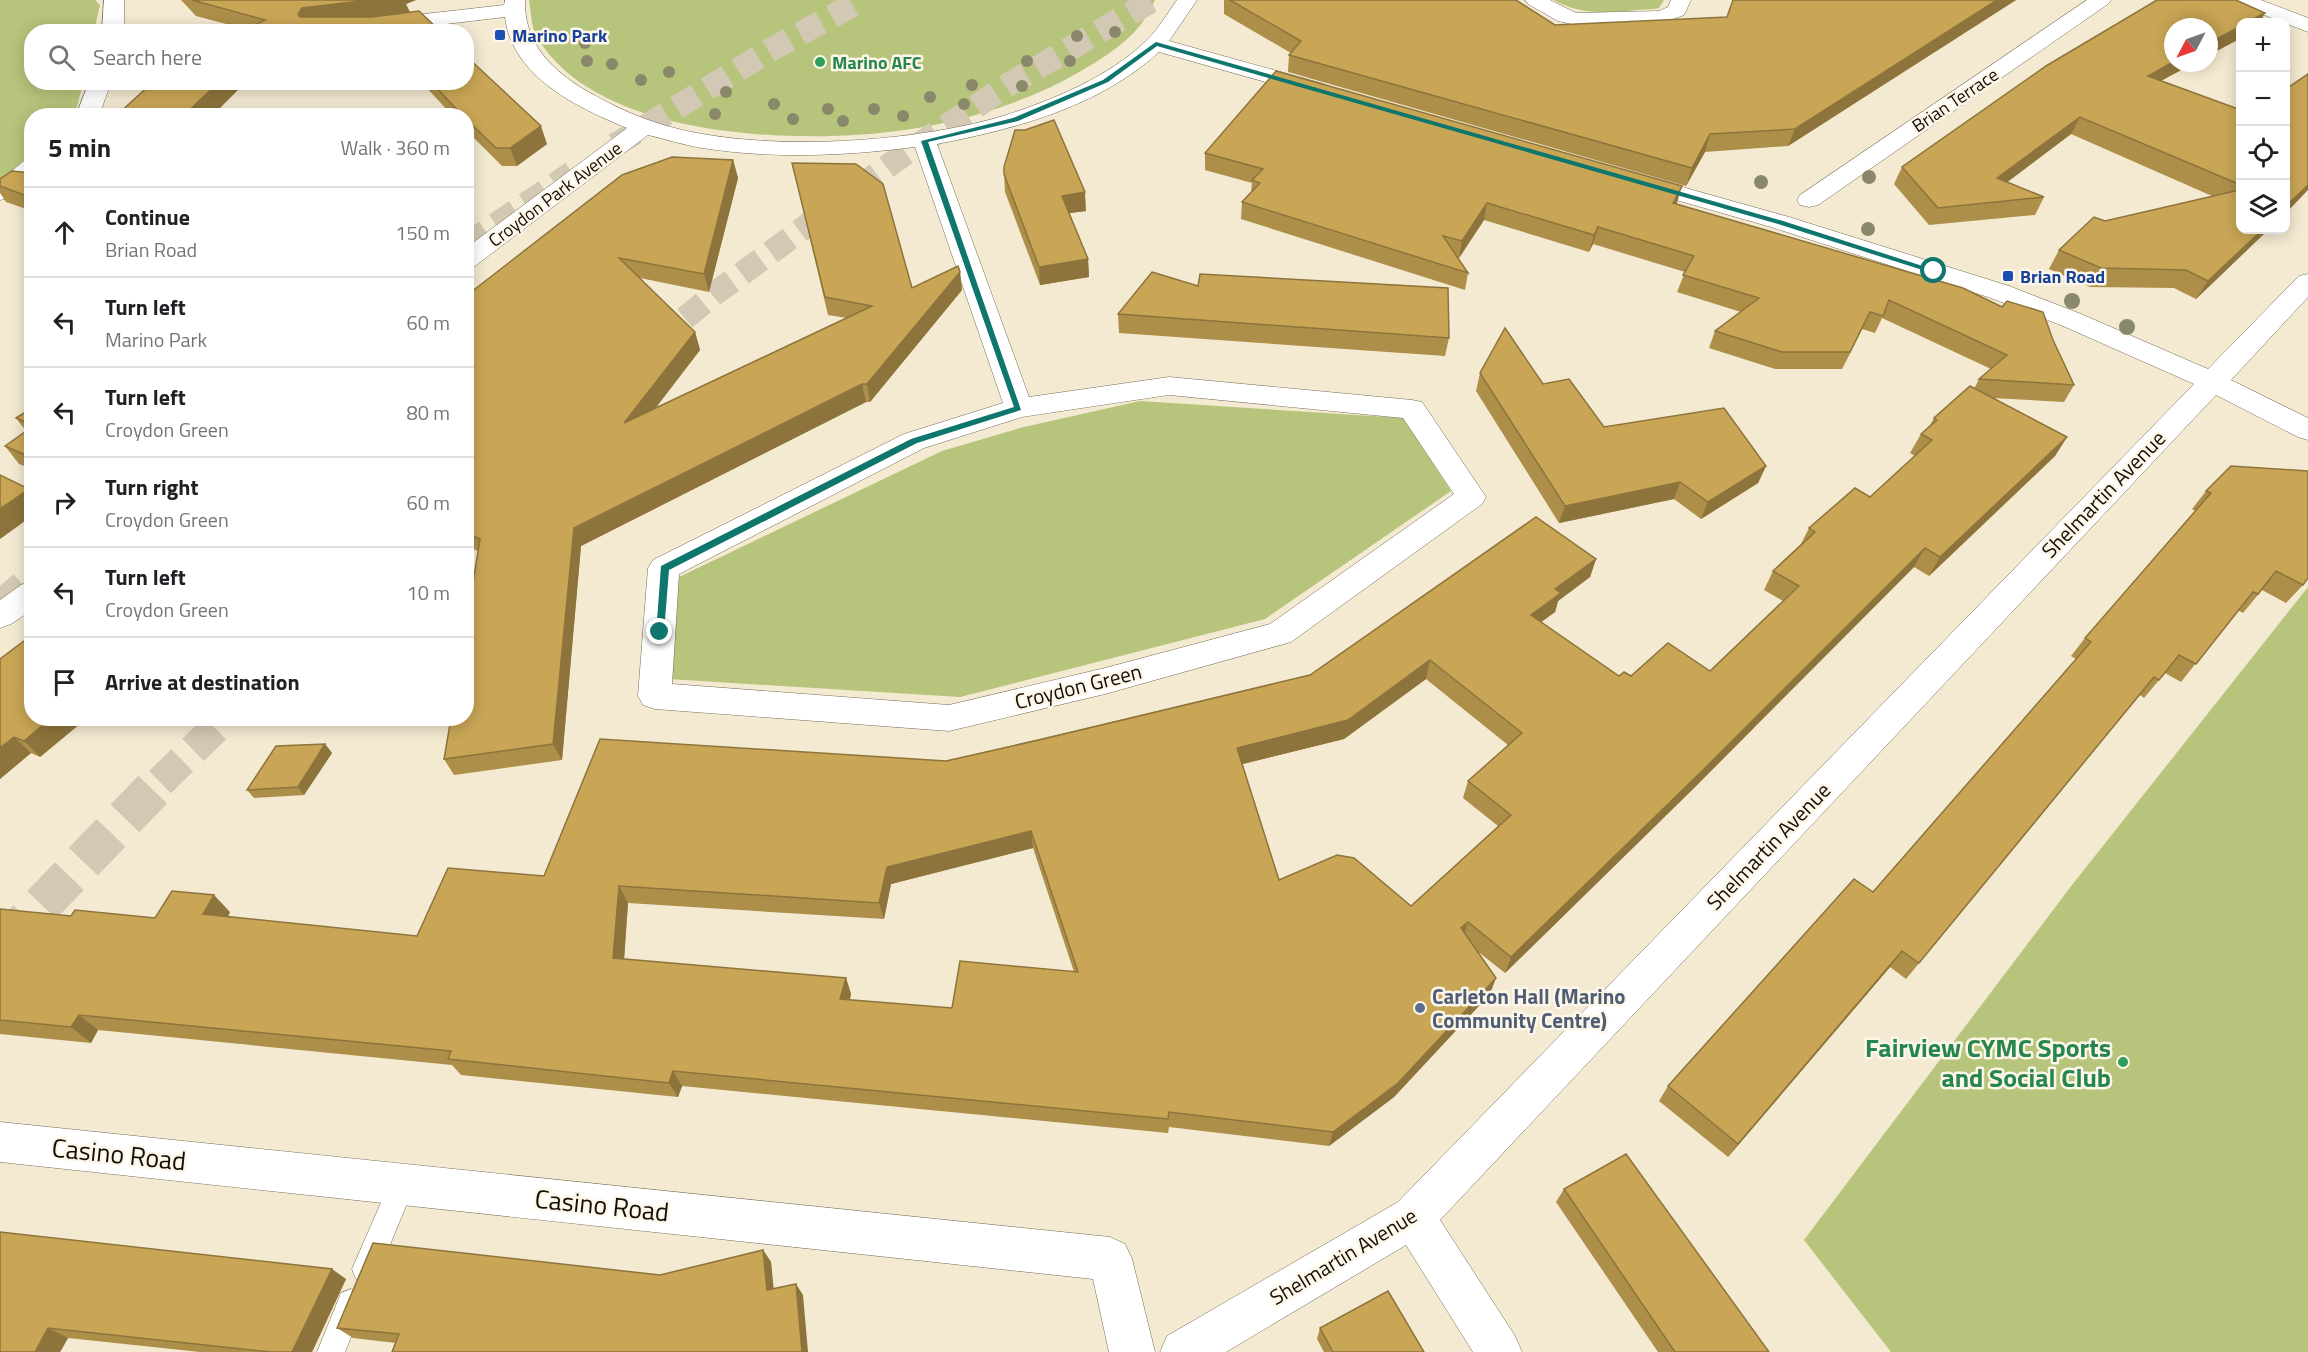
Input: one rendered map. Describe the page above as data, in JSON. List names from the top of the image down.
{
  "streets": {
    "street": [
      "Brian Terrace",
      "Croydon Park Avenue",
      "Shelmartin Avenue",
      "Croydon Green",
      "Casino Road"
    ]
  },
  "places": {
    "transit": ["Marino Park", "Brian Road"],
    "other": ["Marino AFC", "Carleton Hall (Marino Community Centre)", "Fairview CYMC Sports and Social Club"]
  },
  "north": "bottom left",
  "page": {
    "map_buttons": ["+", "−"],
    "search": "Search here",
    "heading": ["5 min", "Walk · 360 m"],
    "list": [
      ["Continue", "Brian Road", "150 m"],
      ["Turn left", "Marino Park", "60 m"],
      ["Turn left", "Croydon Green", "80 m"],
      ["Turn right", "Croydon Green", "60 m"],
      ["Turn left", "Croydon Green", "10 m"],
      "Arrive at destination"
    ]
  }
}
